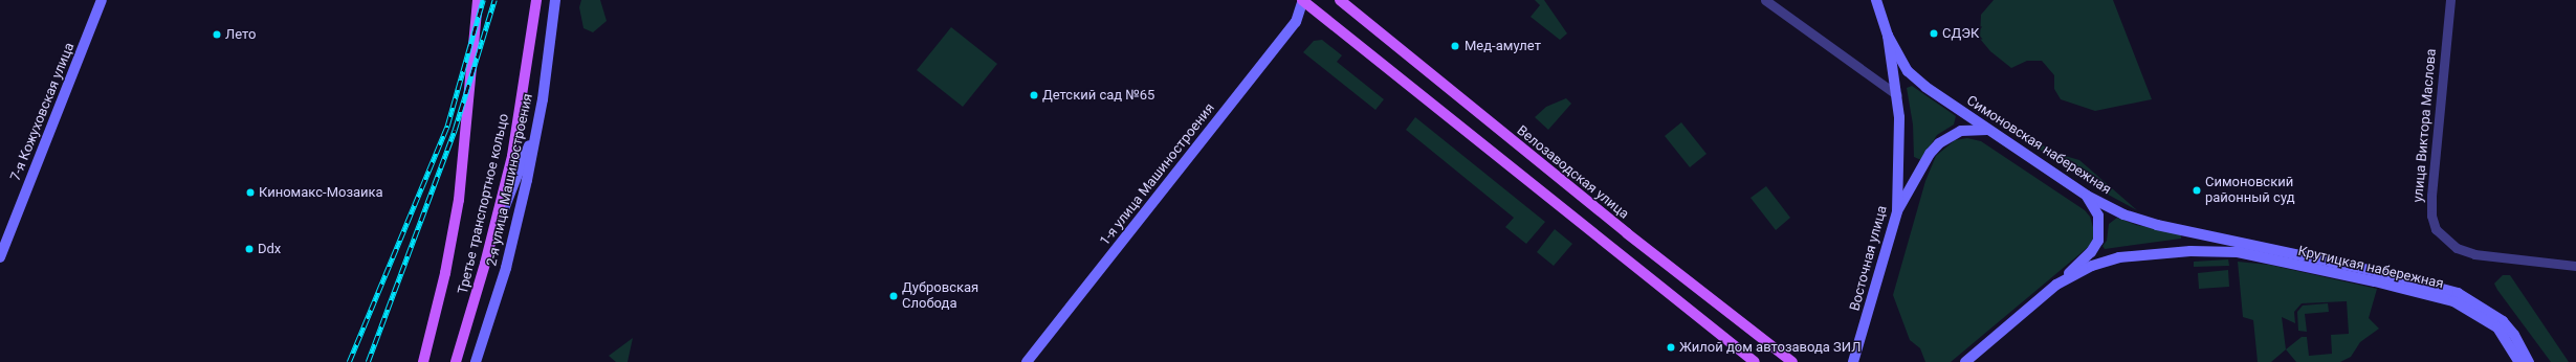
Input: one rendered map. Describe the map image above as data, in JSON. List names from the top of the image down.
{
  "streets": {
    "main road": [
      "7-я Кожуховская улица",
      "Симоновская набережная",
      "Велозаводская улица",
      "1-я улица Машиностроения",
      "2-я улица Машиностроения",
      "Третье транспортное кольцо",
      "Восточная улица",
      "Крутицкая набережная"
    ],
    "street": ["улица Виктора Маслова"]
  },
  "crossings": [
    ["Симоновская набережная", "Восточная улица"],
    ["Симоновская набережная", "Крутицкая набережная"]
  ],
  "places": [
    "СДЭК",
    "Лето",
    "Мед-амулет",
    "Детский сад №65",
    "Симоновский районный суд",
    "Киномакс-Мозаика",
    "Ddx",
    "Дубровская Слобода",
    "Жилой дом автозавода ЗИЛ"
  ]
}
